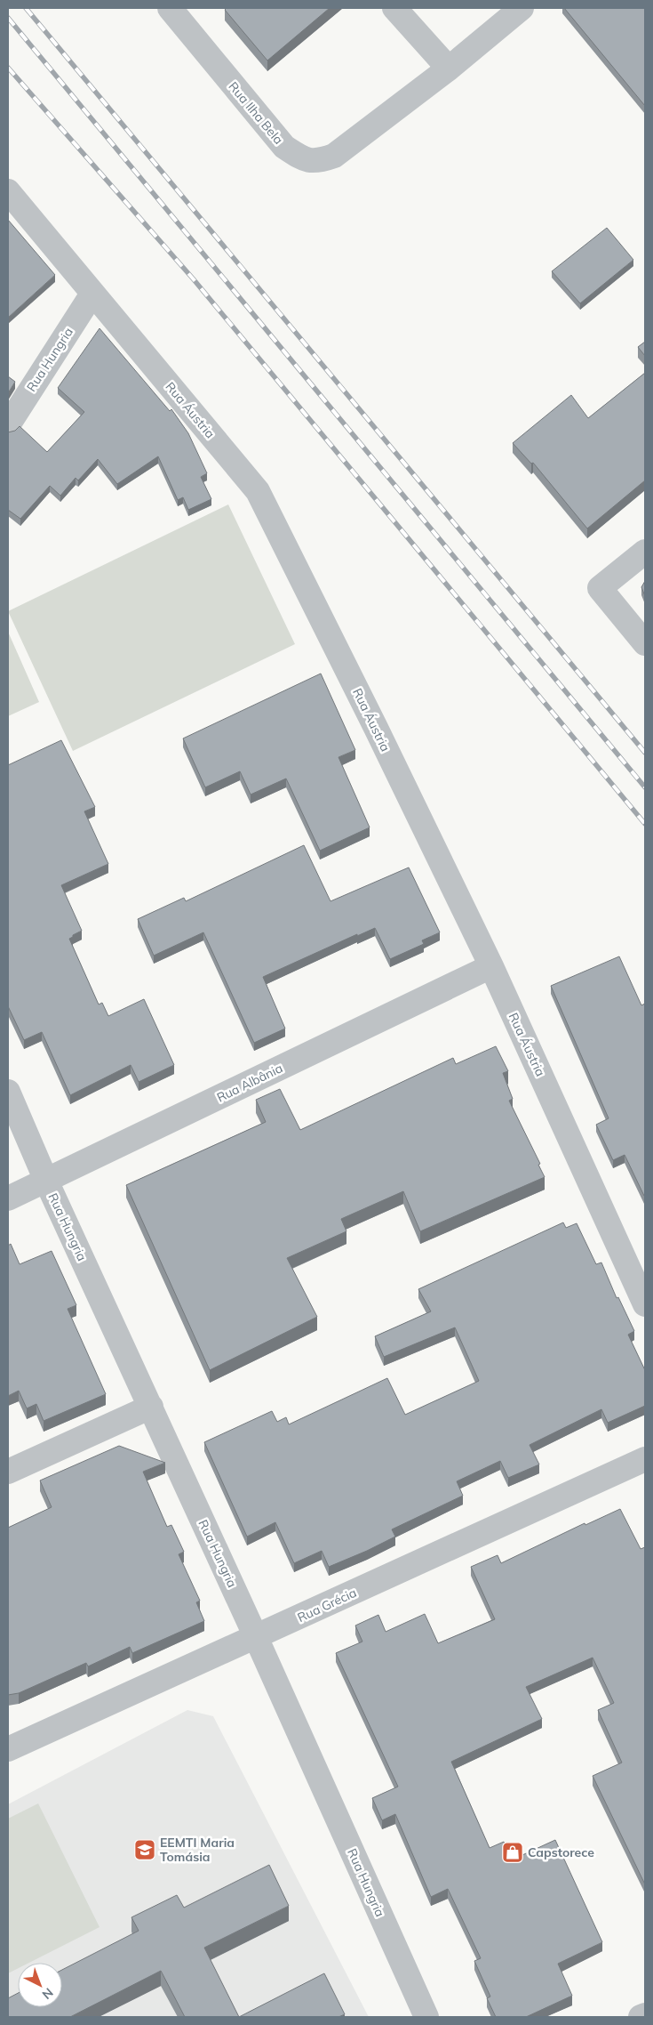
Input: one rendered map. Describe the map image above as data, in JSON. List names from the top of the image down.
{
  "streets": {
    "street": [
      "Rua Ilha Bela",
      "Rua Hungria",
      "Rua Áustria",
      "Rua Albânia",
      "Rua Grécia"
    ]
  },
  "crossings": [
    ["Rua Hungria", "Rua Áustria"],
    ["Rua Hungria", "Rua Albânia"],
    ["Rua Hungria", "Rua Grécia"],
    ["Rua Áustria", "Rua Albânia"]
  ],
  "places": {
    "school or university": ["EEMTI Maria Tomásia"],
    "shop": ["Capstorece"]
  },
  "north": "bottom right"
}
